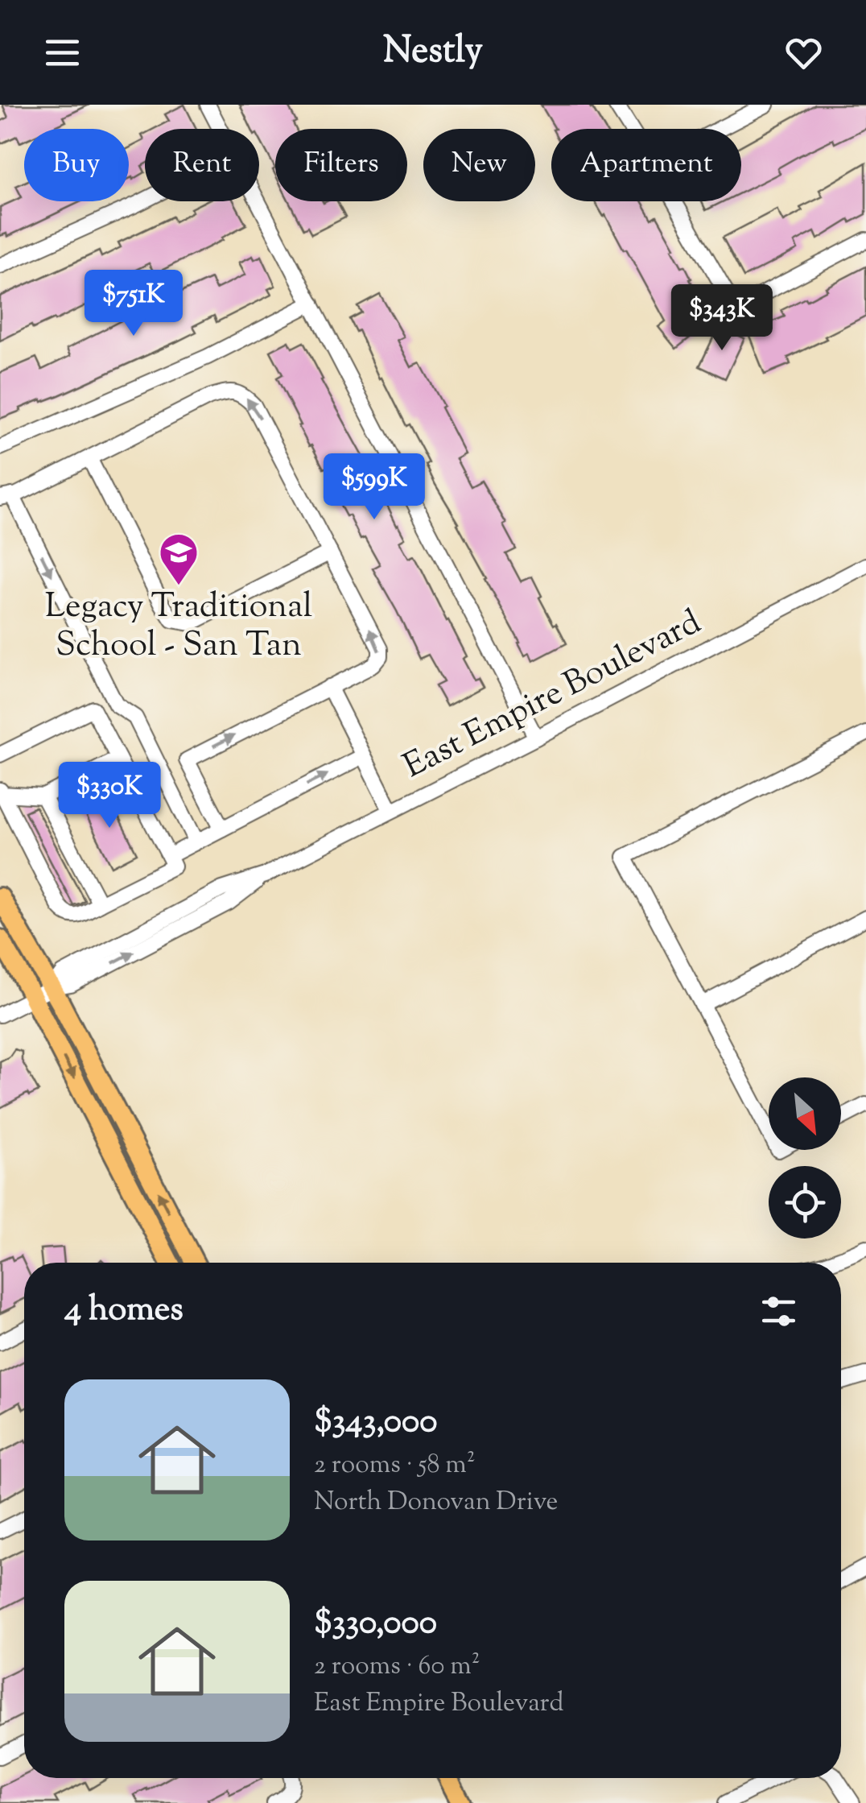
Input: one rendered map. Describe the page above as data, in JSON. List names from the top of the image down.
{
  "streets": {
    "street": ["East Empire Boulevard"]
  },
  "places": {
    "school or university": ["Legacy Traditional School - San Tan"]
  },
  "north": "bottom right",
  "page": {
    "header": "Nestly",
    "chip": [
      "Buy",
      "Rent",
      "Filters",
      "New",
      "Apartment"
    ],
    "price": [
      "$751K",
      "$343K",
      "$599K",
      "$330K"
    ],
    "heading": "4 homes",
    "list": [
      {
        "name": "$343,000",
        "note": "2 rooms · 58 m² · North Donovan Drive"
      },
      {
        "name": "$330,000",
        "note": "2 rooms · 60 m² · East Empire Boulevard"
      }
    ]
  }
}
